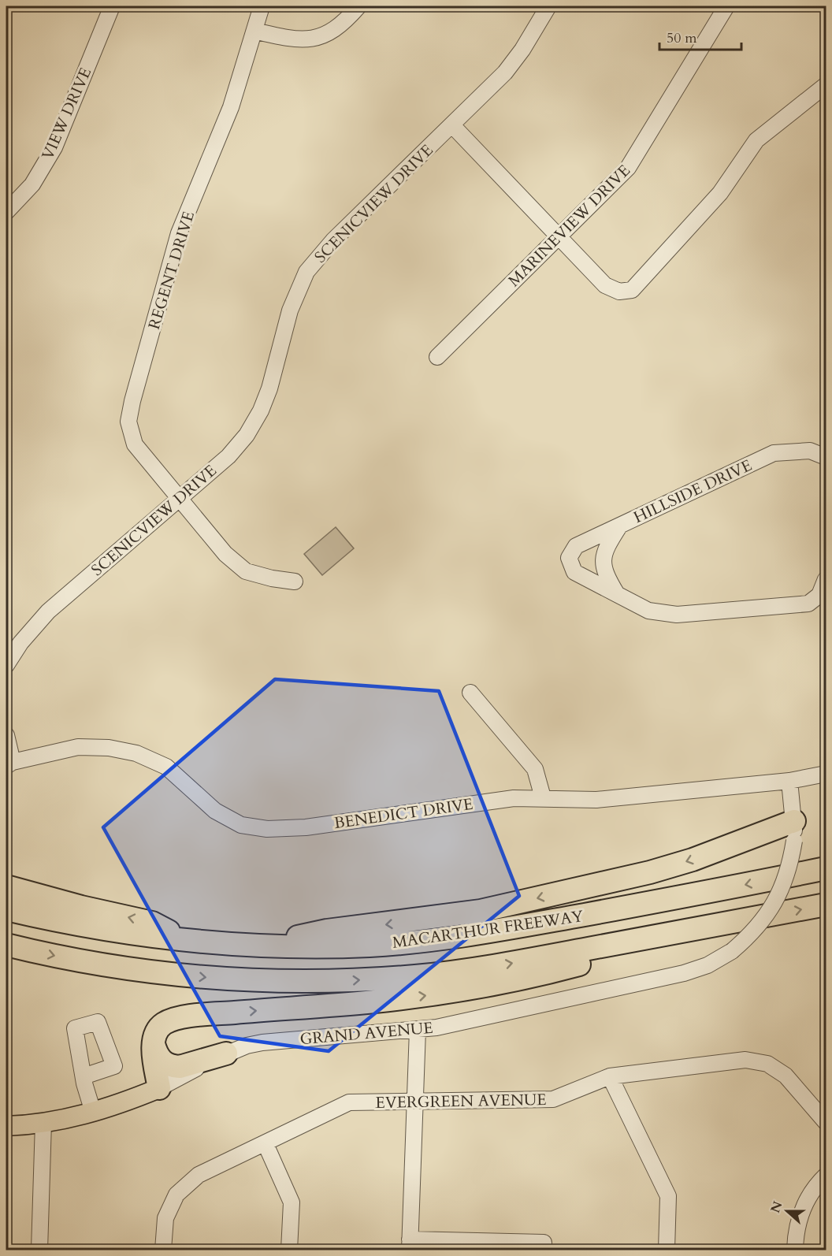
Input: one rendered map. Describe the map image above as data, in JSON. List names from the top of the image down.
{
  "streets": {
    "highway": ["MACARTHUR FREEWAY"],
    "main road": ["GRAND AVENUE"],
    "street": [
      "VIEW DRIVE",
      "SCENICVIEW DRIVE",
      "MARINEVIEW DRIVE",
      "REGENT DRIVE",
      "HILLSIDE DRIVE",
      "BENEDICT DRIVE",
      "EVERGREEN AVENUE"
    ]
  },
  "crossings": [
    ["SCENICVIEW DRIVE", "REGENT DRIVE"],
    ["BENEDICT DRIVE", "GRAND AVENUE"]
  ],
  "scale_bar": "50 m",
  "north": "left"
}
